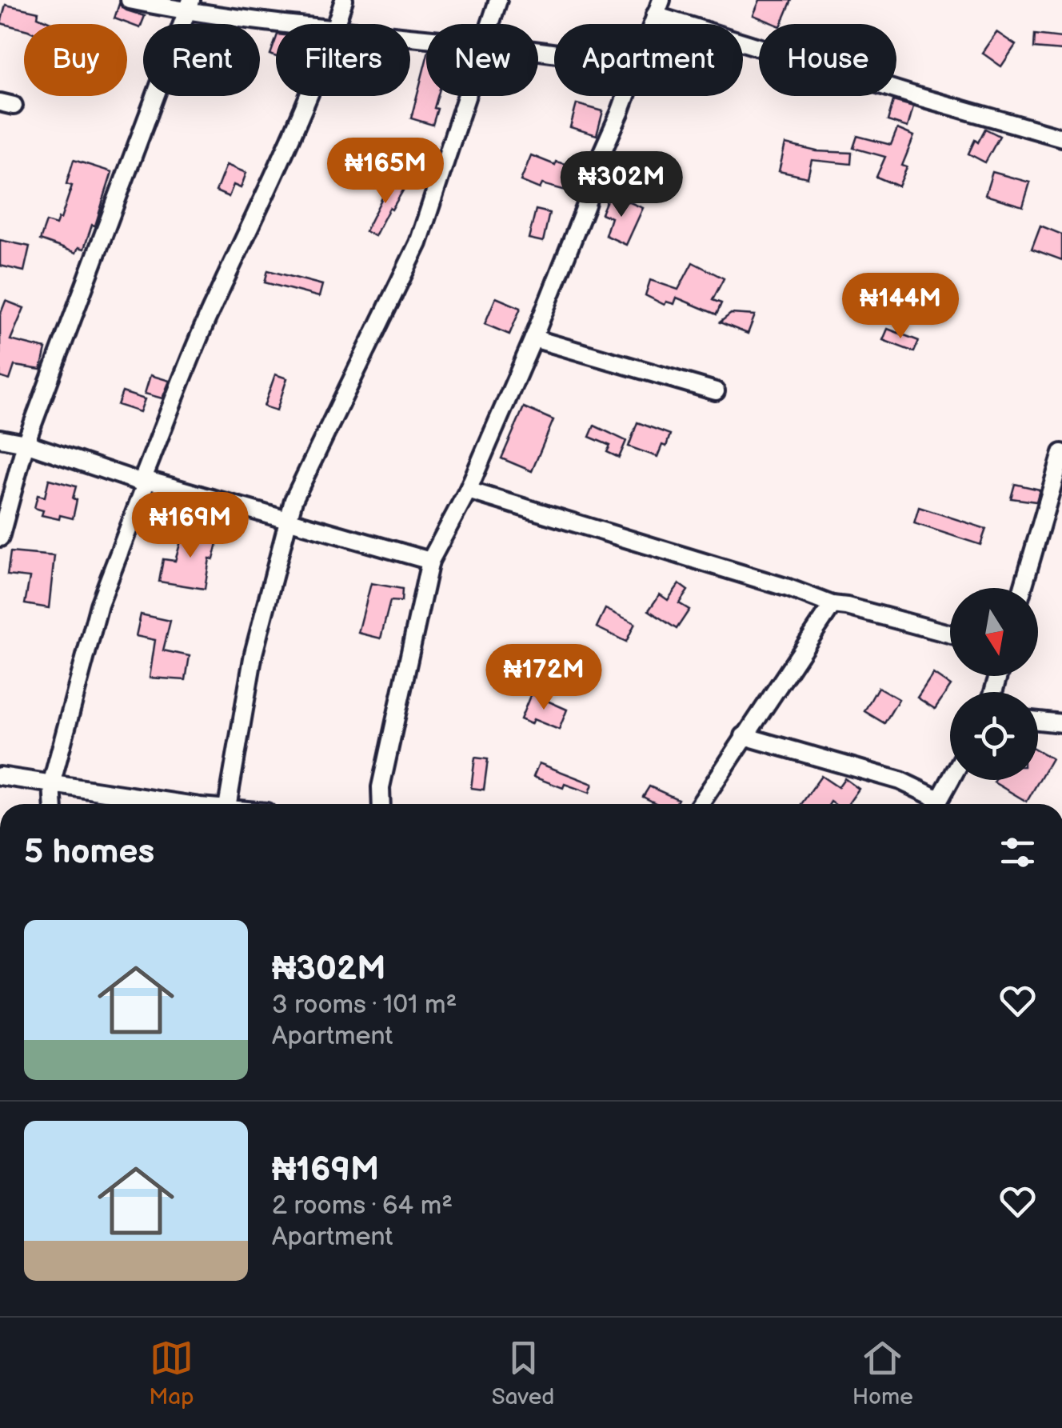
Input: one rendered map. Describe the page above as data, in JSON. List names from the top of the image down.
{
  "north": "bottom",
  "page": {
    "chip": [
      "Buy",
      "Rent",
      "Filters",
      "New",
      "Apartment",
      "House"
    ],
    "price": [
      "₦165M",
      "₦302M",
      "₦144M",
      "₦169M",
      "₦172M"
    ],
    "heading": "5 homes",
    "list": [
      {
        "name": "₦302M",
        "note": "3 rooms · 101 m² · Apartment"
      },
      {
        "name": "₦169M",
        "note": "2 rooms · 64 m² · Apartment"
      }
    ],
    "tabs": ["Map", "Saved", "Home"]
  }
}
